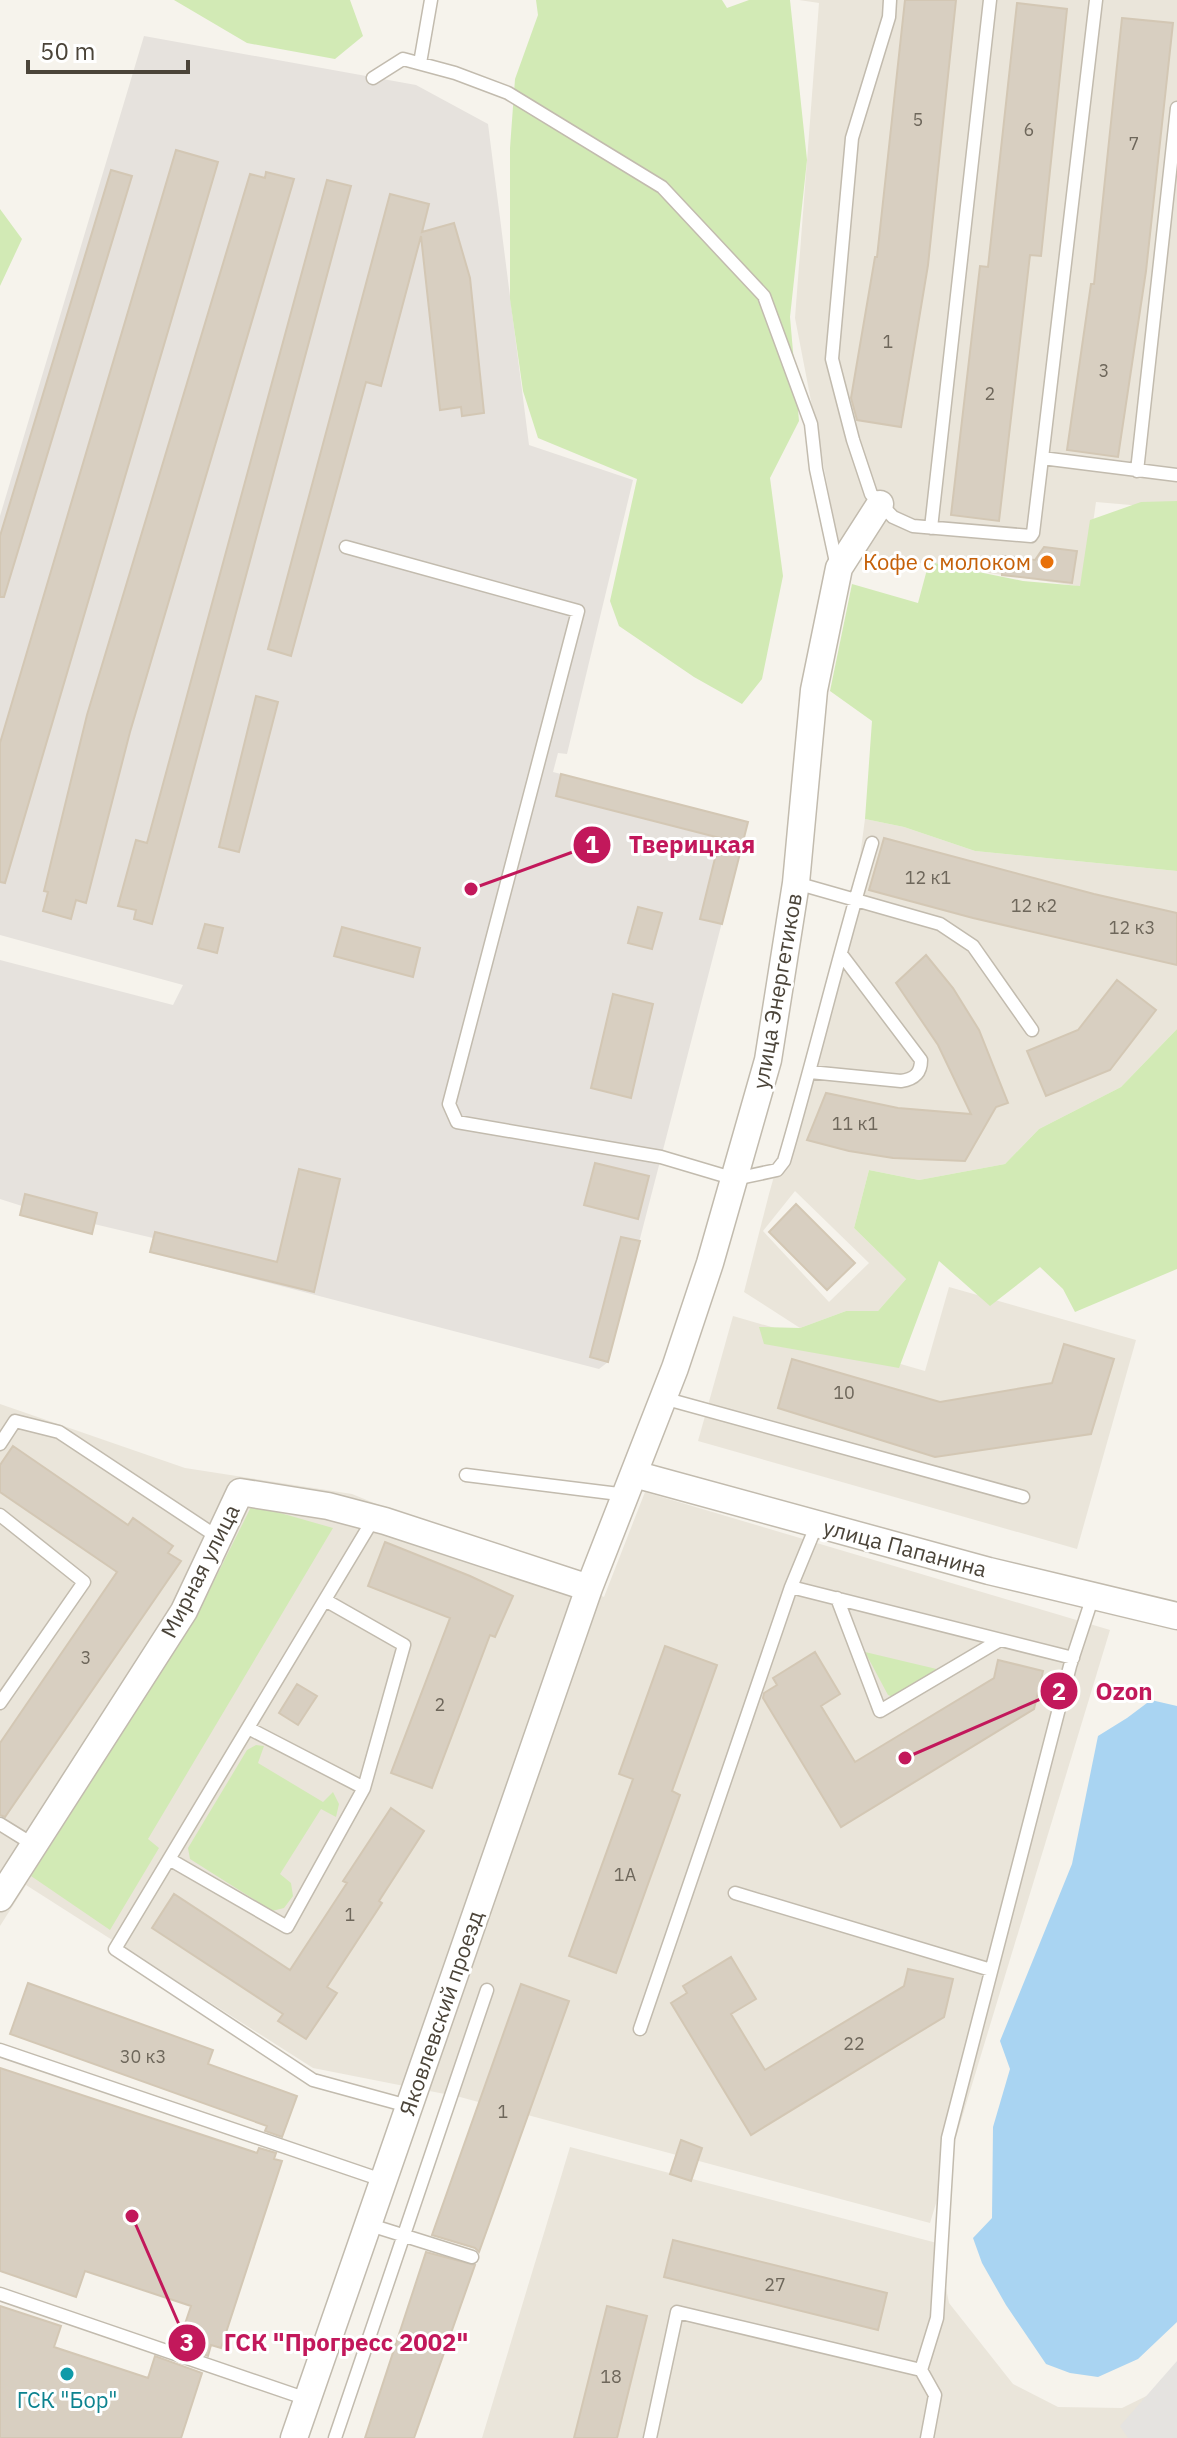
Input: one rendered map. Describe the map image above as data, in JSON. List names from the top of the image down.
{
  "streets": {
    "street": [
      "улица Энергетиков",
      "улица Папанина",
      "Мирная улица",
      "Яковлевский проезд"
    ]
  },
  "crossings": [
    ["улица Энергетиков", "улица Папанина"],
    ["Мирная улица", "Яковлевский проезд"]
  ],
  "places": [
    "Кофе с молоком",
    "Тверицкая",
    "Ozon",
    "ГСК \"Прогресс 2002\"",
    "ГСК \"Бор\""
  ],
  "house_numbers": [
    "5",
    "6",
    "7",
    "1",
    "3",
    "2",
    "12 к1",
    "12 к2",
    "12 к3",
    "11 к1",
    "10",
    "3",
    "2",
    "1А",
    "1",
    "22",
    "30 к3",
    "1",
    "27",
    "18"
  ],
  "scale_bar": "50 m"
}
